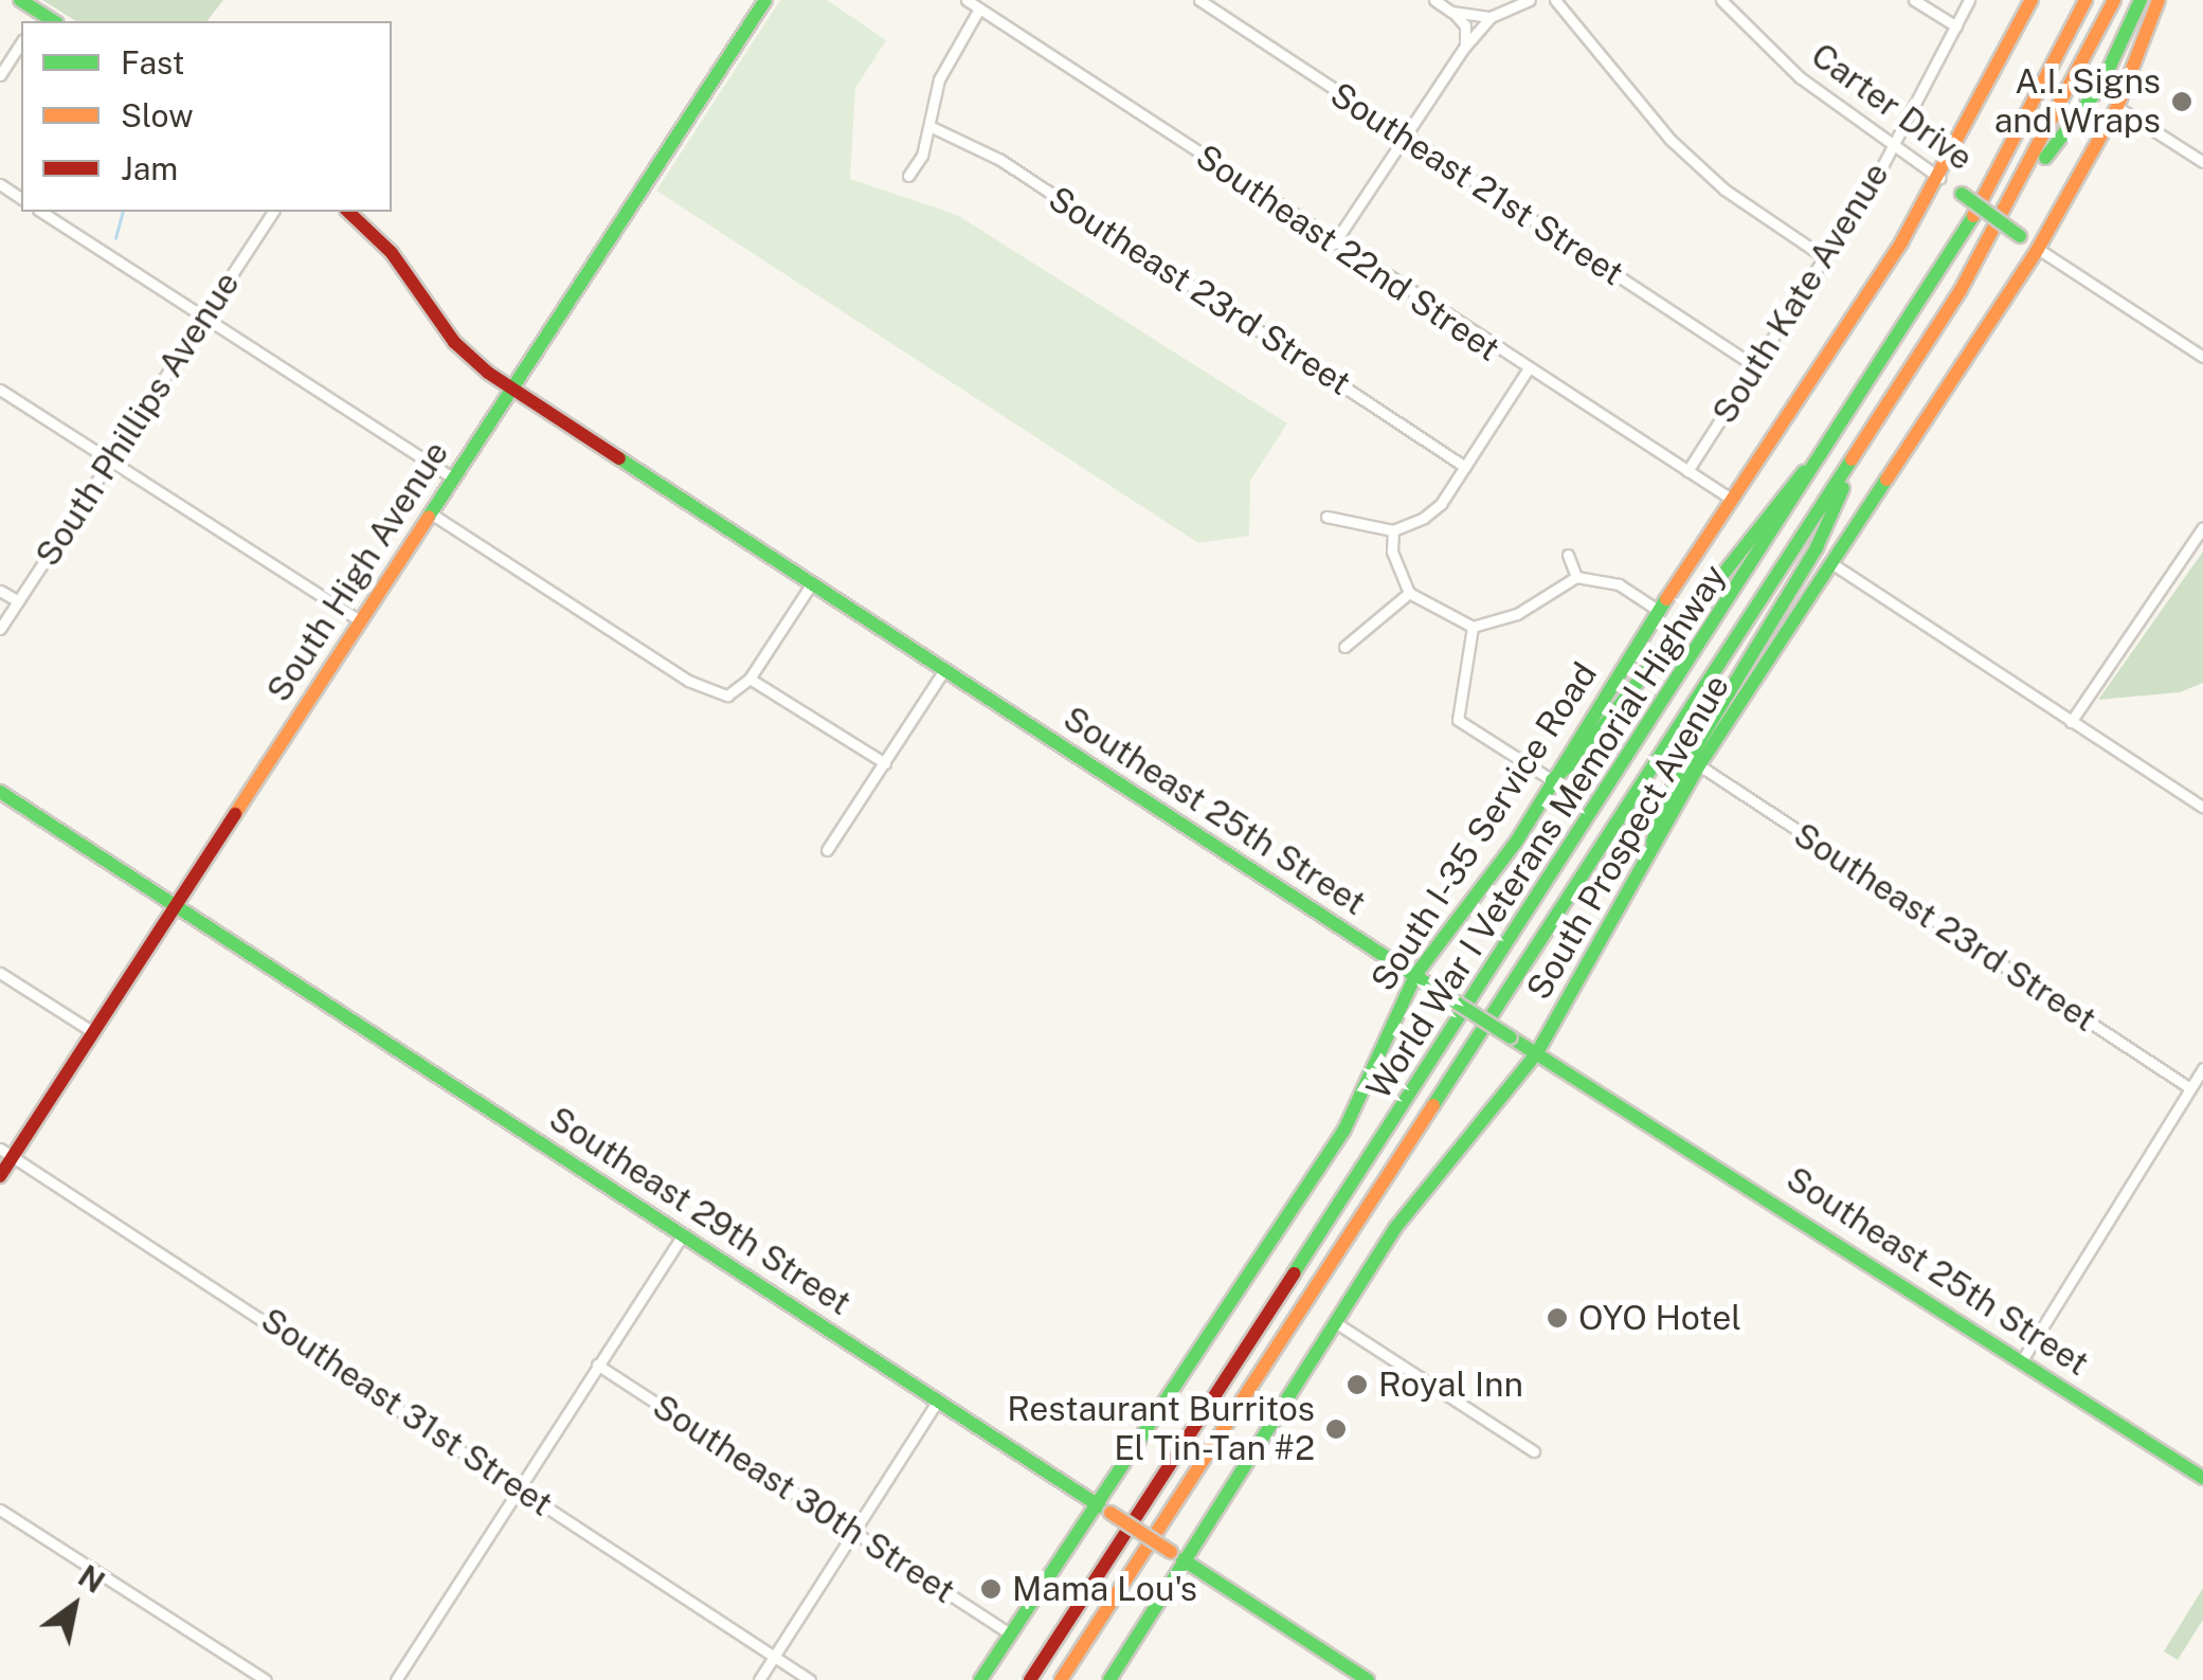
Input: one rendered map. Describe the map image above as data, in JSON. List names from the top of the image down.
{
  "streets": {
    "main road": [
      "Carter Drive",
      "South High Avenue",
      "Southeast 25th Street",
      "South I-35 Service Road",
      "World War I Veterans Memorial Highway",
      "South Prospect Avenue",
      "Southeast 29th Street"
    ],
    "street": [
      "Southeast 21st Street",
      "Southeast 22nd Street",
      "Southeast 23rd Street",
      "South Kate Avenue",
      "South Phillips Avenue",
      "Southeast 31st Street",
      "Southeast 30th Street"
    ]
  },
  "crossings": [
    ["Carter Drive", "South Kate Avenue"],
    ["Carter Drive", "South I-35 Service Road"],
    ["Carter Drive", "South Prospect Avenue"],
    ["Southeast 21st Street", "South Kate Avenue"],
    ["Southeast 22nd Street", "South Kate Avenue"],
    ["Southeast 22nd Street", "South I-35 Service Road"],
    ["Southeast 23rd Street", "South Prospect Avenue"],
    ["South High Avenue", "Southeast 25th Street"],
    ["South High Avenue", "Southeast 29th Street"],
    ["South High Avenue", "Southeast 31st Street"],
    ["Southeast 25th Street", "South I-35 Service Road"],
    ["Southeast 25th Street", "South Prospect Avenue"],
    ["South I-35 Service Road", "Southeast 29th Street"],
    ["South I-35 Service Road", "Southeast 30th Street"],
    ["South Prospect Avenue", "Southeast 29th Street"]
  ],
  "places": [
    "A.I. Signs and Wraps",
    "OYO Hotel",
    "Royal Inn",
    "Restaurant Burritos El Tin-Tan #2",
    "Mama Lou's"
  ],
  "legend": ["Fast", "Slow", "Jam"],
  "north": "top right"
}
